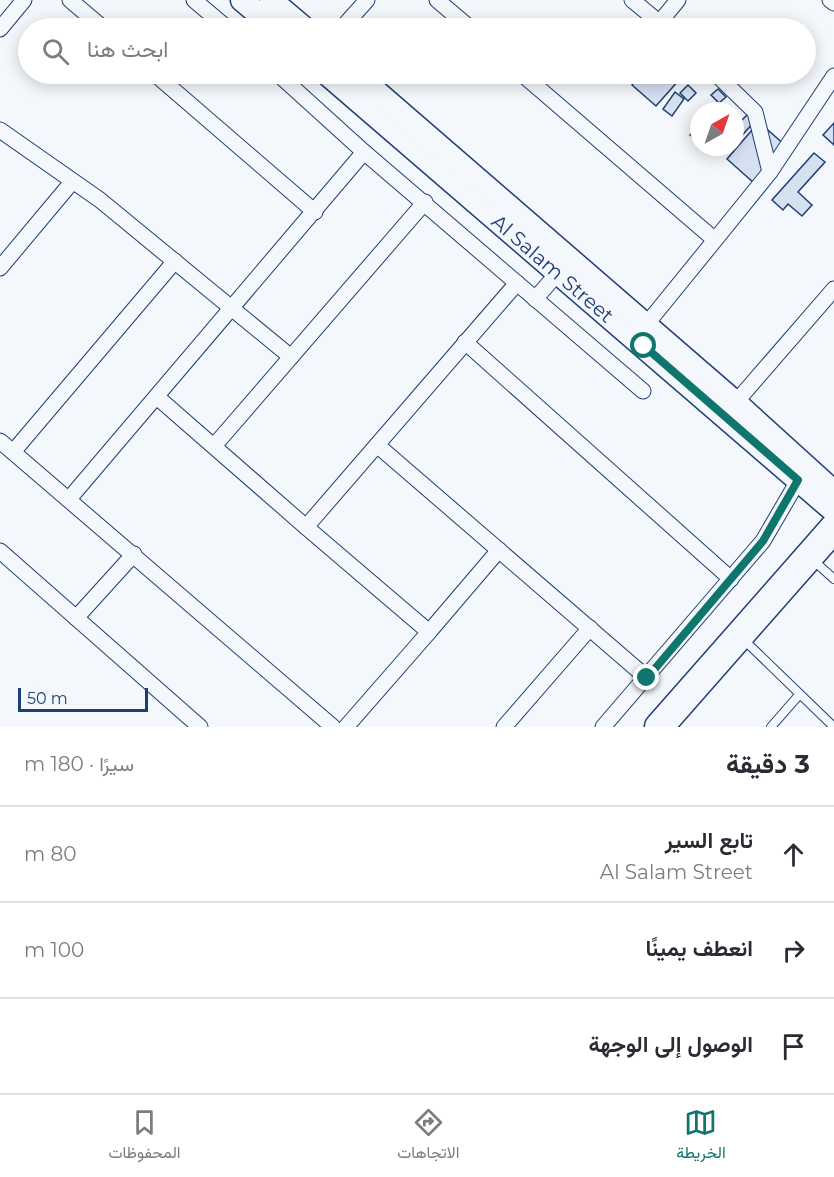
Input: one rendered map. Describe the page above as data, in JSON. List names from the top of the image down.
{
  "streets": {
    "main road": ["Al Salam Street"]
  },
  "scale_bar": "50 m",
  "north": "top right",
  "page": {
    "search": "ابحث هنا",
    "scale": "50 m",
    "heading": ["3 دقيقة", "سيرًا · 180 m"],
    "list": [
      ["تابع السير", "Al Salam Street", "80 m"],
      ["انعطف يمينًا", "100 m"],
      "الوصول إلى الوجهة"
    ],
    "nav": ["الخريطة", "الاتجاهات", "المحفوظات"]
  }
}
